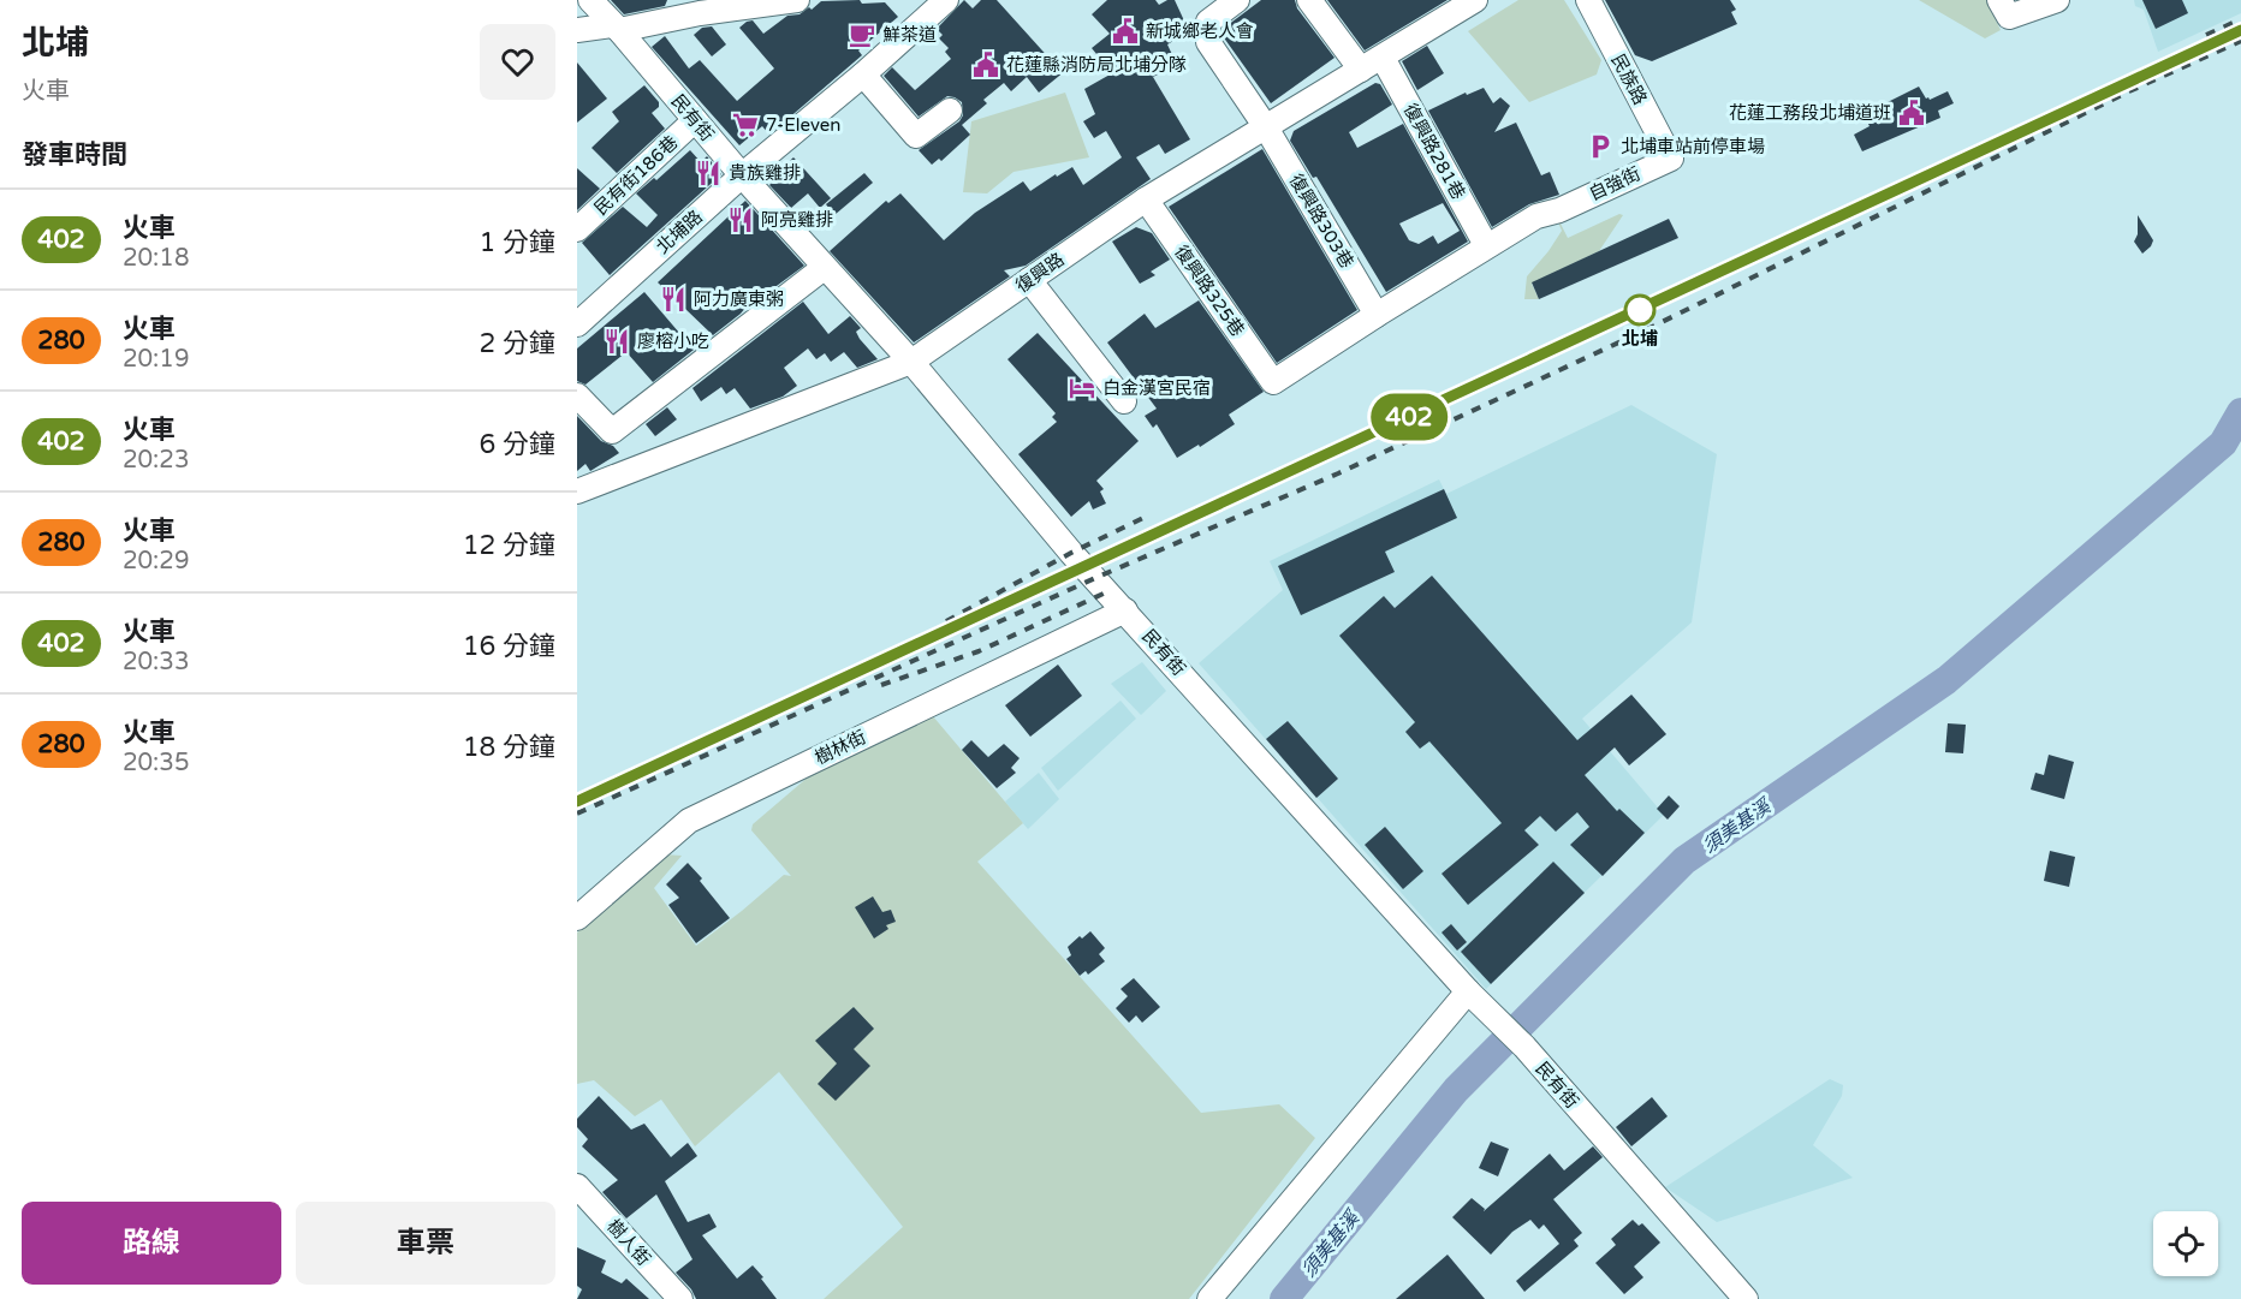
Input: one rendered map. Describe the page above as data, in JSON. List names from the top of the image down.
{
  "streets": {
    "street": [
      "民族路",
      "民有街",
      "復興路281巷",
      "民有街186巷",
      "自強街",
      "復興路303巷",
      "北埔路",
      "復興路",
      "復興路325巷",
      "樹林街",
      "樹人街"
    ]
  },
  "crossings": [
    ["民族路", "自強街"],
    ["民有街", "民有街186巷"],
    ["民有街", "北埔路"],
    ["民有街", "復興路"],
    ["民有街", "樹林街"],
    ["復興路281巷", "自強街"],
    ["復興路281巷", "復興路"],
    ["自強街", "復興路303巷"],
    ["自強街", "復興路325巷"],
    ["復興路303巷", "復興路"],
    ["復興路", "復興路325巷"]
  ],
  "water": ["須美基溪"],
  "places": {
    "public building": ["新城鄉老人會", "花蓮縣消防局北埔分隊", "花蓮工務段北埔道班"],
    "cafe": ["鮮茶道"],
    "supermarket": ["7-Eleven"],
    "parking": ["北埔車站前停車場"],
    "restaurant": [
      "貴族雞排",
      "阿亮雞排",
      "阿力廣東粥",
      "廖榕小吃"
    ],
    "other": ["北埔"],
    "hotel": ["白金漢宮民宿"]
  },
  "page": {
    "heading": [
      ["北埔", "火車"],
      "發車時間"
    ],
    "on_map": "402",
    "list": [
      {
        "mark": "402",
        "name": "火車",
        "note": "20:18",
        "value": "1 分鐘"
      },
      {
        "mark": "280",
        "name": "火車",
        "note": "20:19",
        "value": "2 分鐘"
      },
      {
        "mark": "402",
        "name": "火車",
        "note": "20:23",
        "value": "6 分鐘"
      },
      {
        "mark": "280",
        "name": "火車",
        "note": "20:29",
        "value": "12 分鐘"
      },
      {
        "mark": "402",
        "name": "火車",
        "note": "20:33",
        "value": "16 分鐘"
      },
      {
        "mark": "280",
        "name": "火車",
        "note": "20:35",
        "value": "18 分鐘"
      }
    ],
    "buttons": ["路線", "車票"]
  }
}
